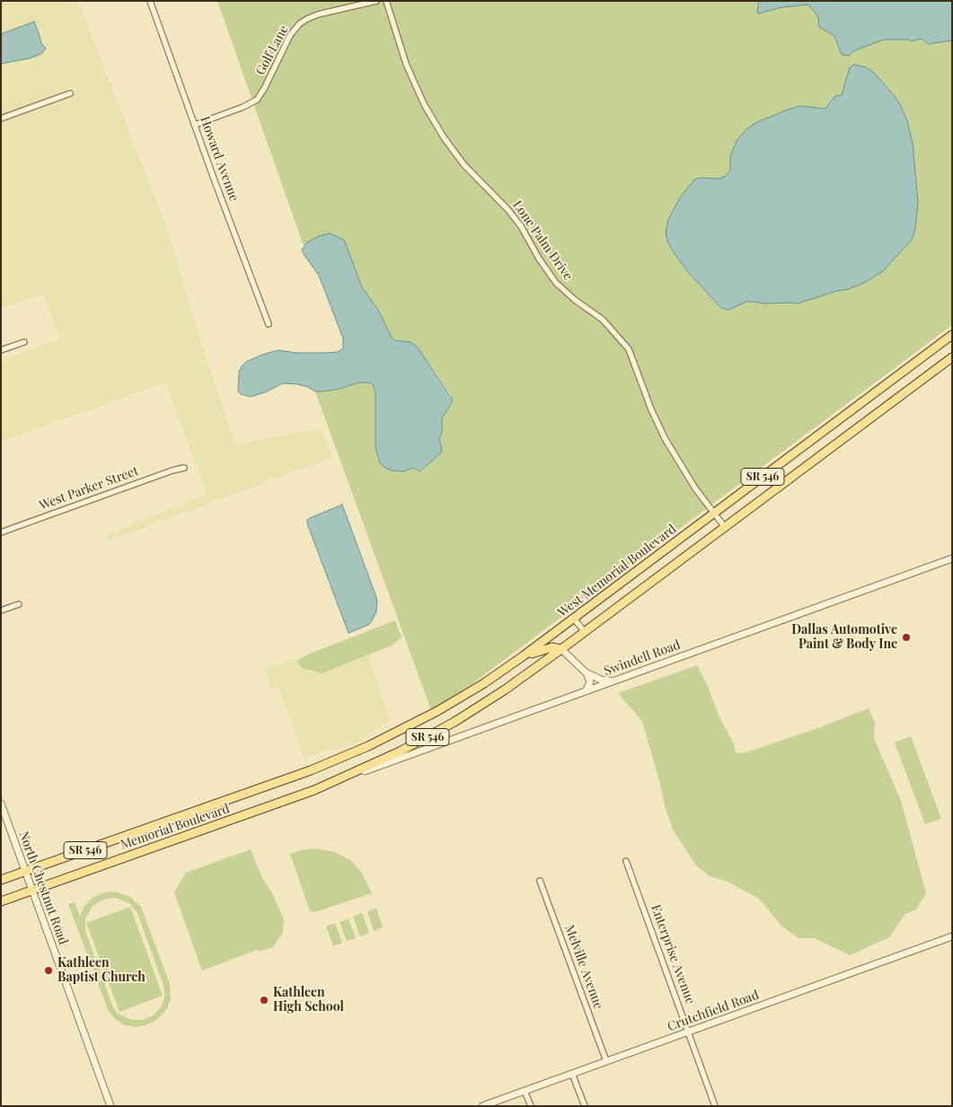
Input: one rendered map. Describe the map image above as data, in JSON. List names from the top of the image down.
{
  "streets": {
    "main road": ["SR 546", "West Memorial Boulevard", "Memorial Boulevard"],
    "street": [
      "Golf Lane",
      "Howard Avenue",
      "Lone Palm Drive",
      "West Parker Street",
      "Swindell Road",
      "North Chestnut Road",
      "Enterprise Avenue",
      "Melville Avenue",
      "Crutchfield Road"
    ]
  },
  "crossings": [
    ["Golf Lane", "Howard Avenue"],
    ["Lone Palm Drive", "SR 546"],
    ["Lone Palm Drive", "West Memorial Boulevard"],
    ["SR 546", "Swindell Road"],
    ["SR 546", "Memorial Boulevard"],
    ["West Memorial Boulevard", "Memorial Boulevard"],
    ["Swindell Road", "Memorial Boulevard"],
    ["Memorial Boulevard", "North Chestnut Road"],
    ["Enterprise Avenue", "Crutchfield Road"],
    ["Melville Avenue", "Crutchfield Road"]
  ],
  "places": ["Dallas Automotive Paint & Body Inc", "Kathleen Baptist Church", "Kathleen High School"]
}
